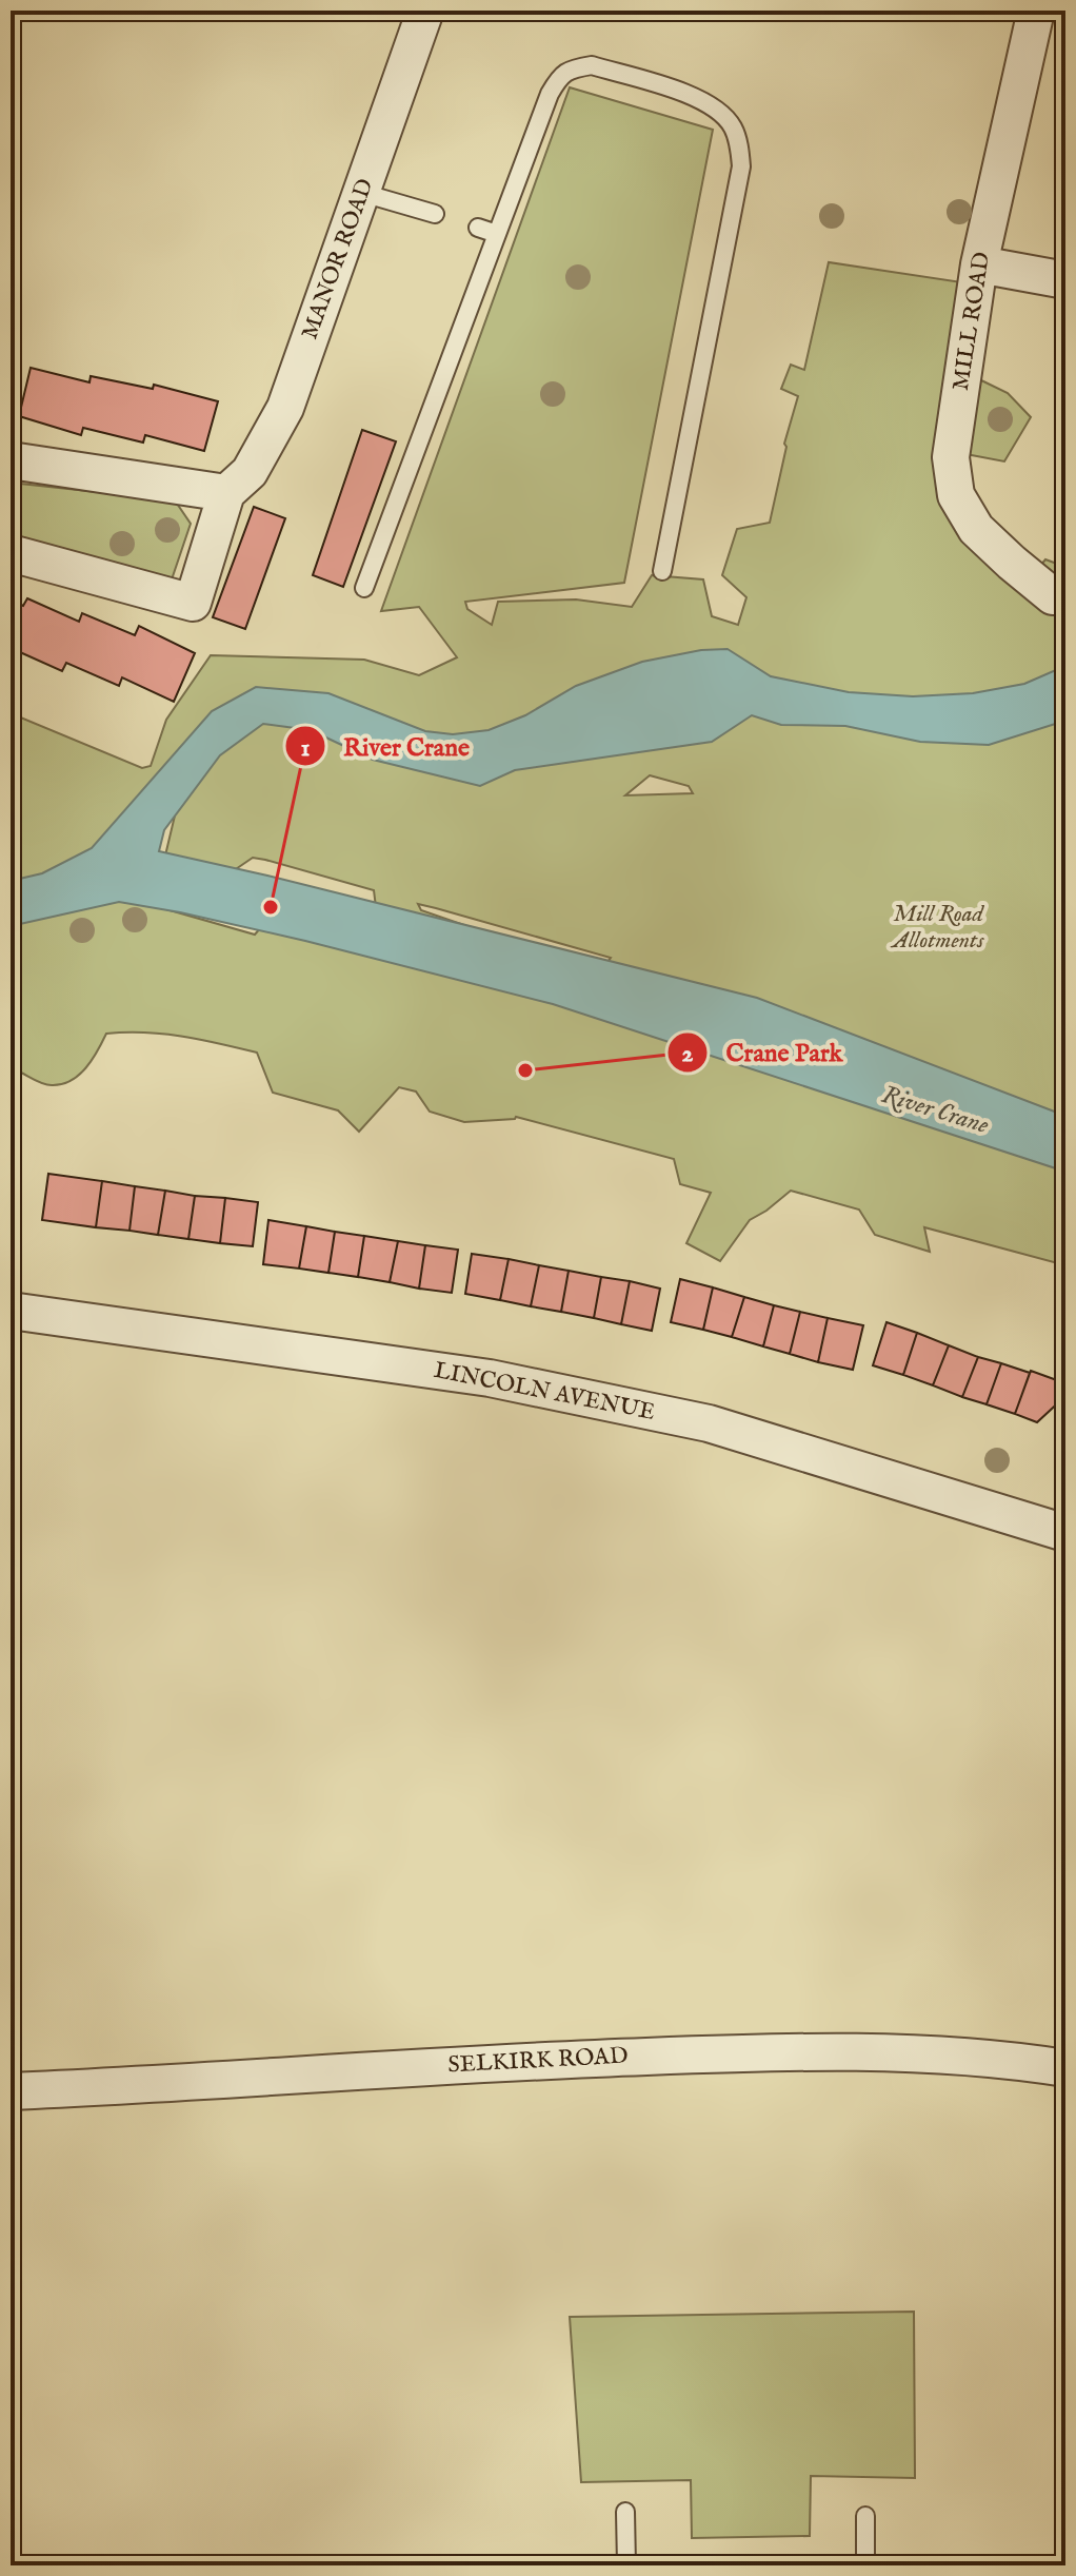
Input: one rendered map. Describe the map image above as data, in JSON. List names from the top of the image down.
{
  "streets": {
    "street": [
      "MANOR ROAD",
      "MILL ROAD",
      "LINCOLN AVENUE",
      "SELKIRK ROAD"
    ]
  },
  "water": ["River Crane"],
  "parks": ["Mill Road Allotments"],
  "places": ["River Crane", "Crane Park"]
}
